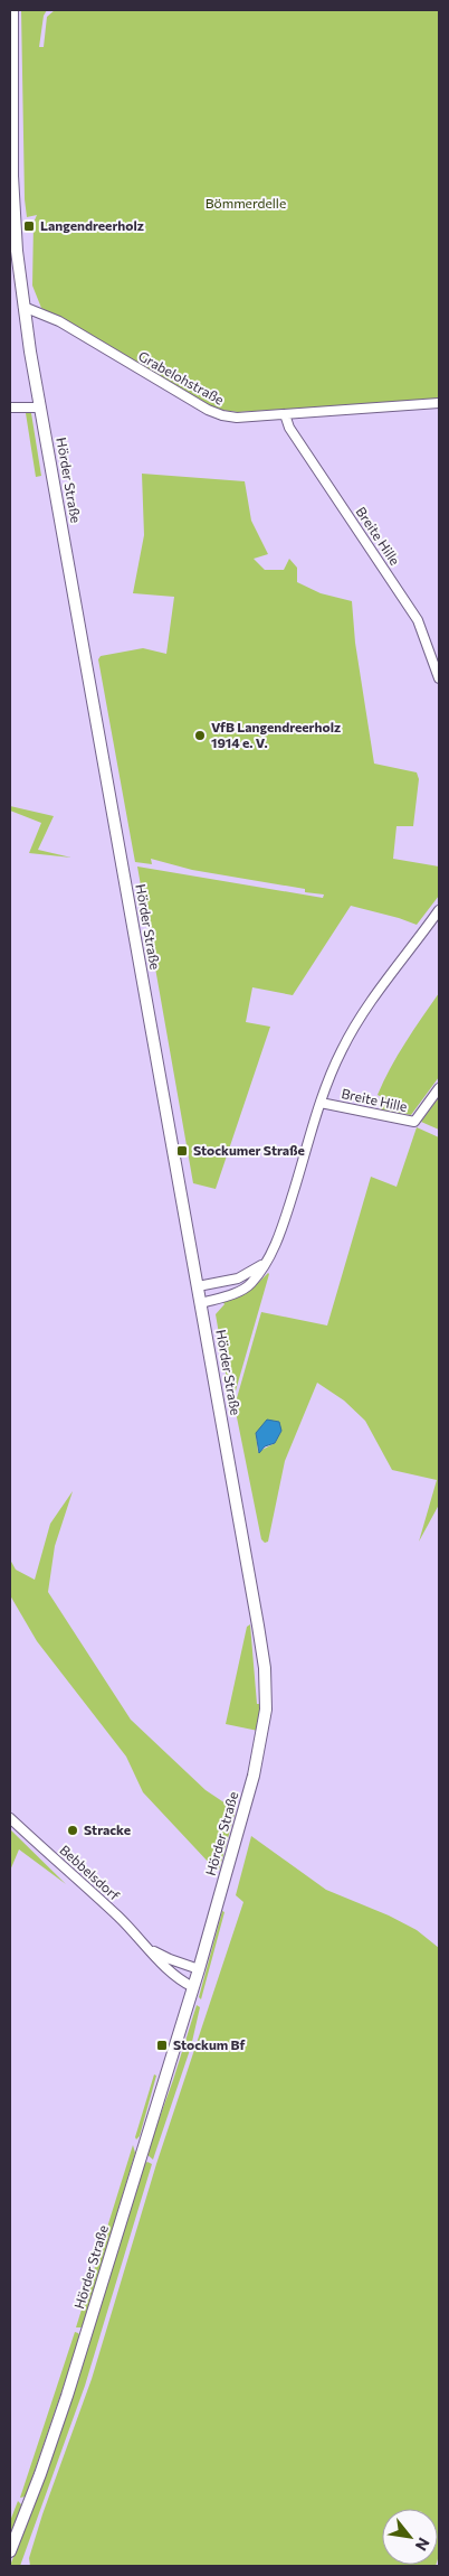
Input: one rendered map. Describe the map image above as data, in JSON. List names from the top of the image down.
{
  "streets": {
    "main road": ["Hörder Straße"],
    "street": ["Grabelohstraße", "Breite Hille", "Bebbelsdorf"]
  },
  "crossings": [
    ["Grabelohstraße", "Hörder Straße"],
    ["Grabelohstraße", "Breite Hille"],
    ["Hörder Straße", "Bebbelsdorf"]
  ],
  "parks": ["Bömmerdelle"],
  "places": {
    "transit": ["Langendreerholz", "Stockumer Straße", "Stockum Bf"],
    "other": ["VfB Langendreerholz 1914 e. V.", "Stracke"]
  },
  "north": "bottom right"
}
